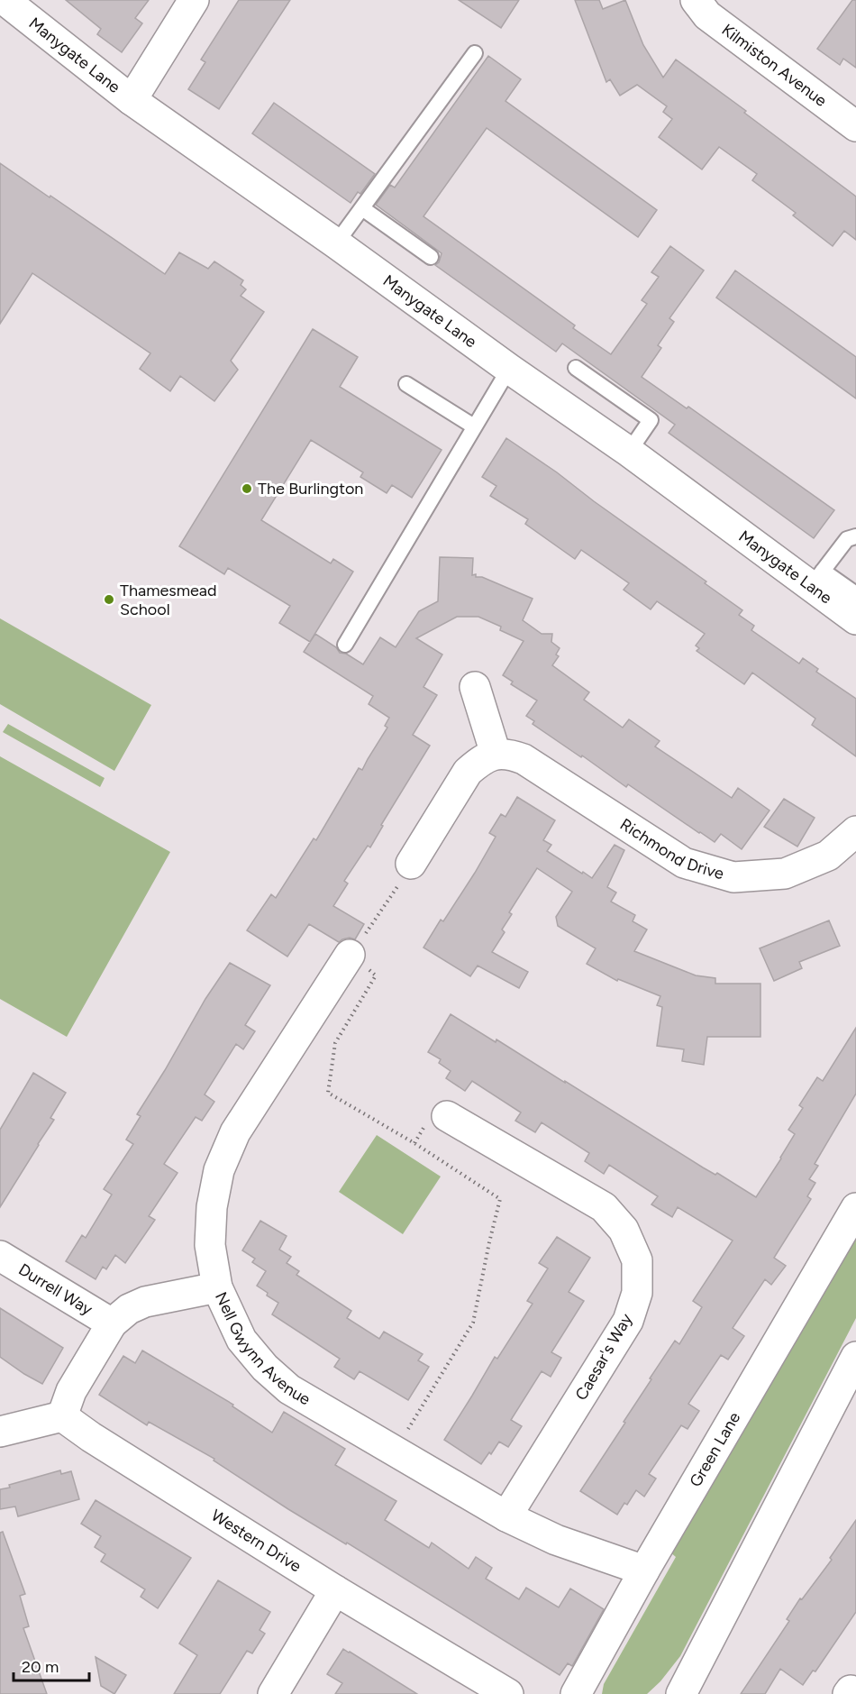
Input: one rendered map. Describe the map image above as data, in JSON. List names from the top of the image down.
{
  "streets": {
    "street": [
      "Manygate Lane",
      "Kilmiston Avenue",
      "Richmond Drive",
      "Durrell Way",
      "Nell Gwynn Avenue",
      "Caesar's Way",
      "Green Lane",
      "Western Drive"
    ]
  },
  "crossings": [
    ["Durrell Way", "Nell Gwynn Avenue"],
    ["Durrell Way", "Western Drive"],
    ["Nell Gwynn Avenue", "Caesar's Way"],
    ["Nell Gwynn Avenue", "Green Lane"]
  ],
  "places": ["The Burlington", "Thamesmead School"],
  "scale_bar": "20 m"
}
